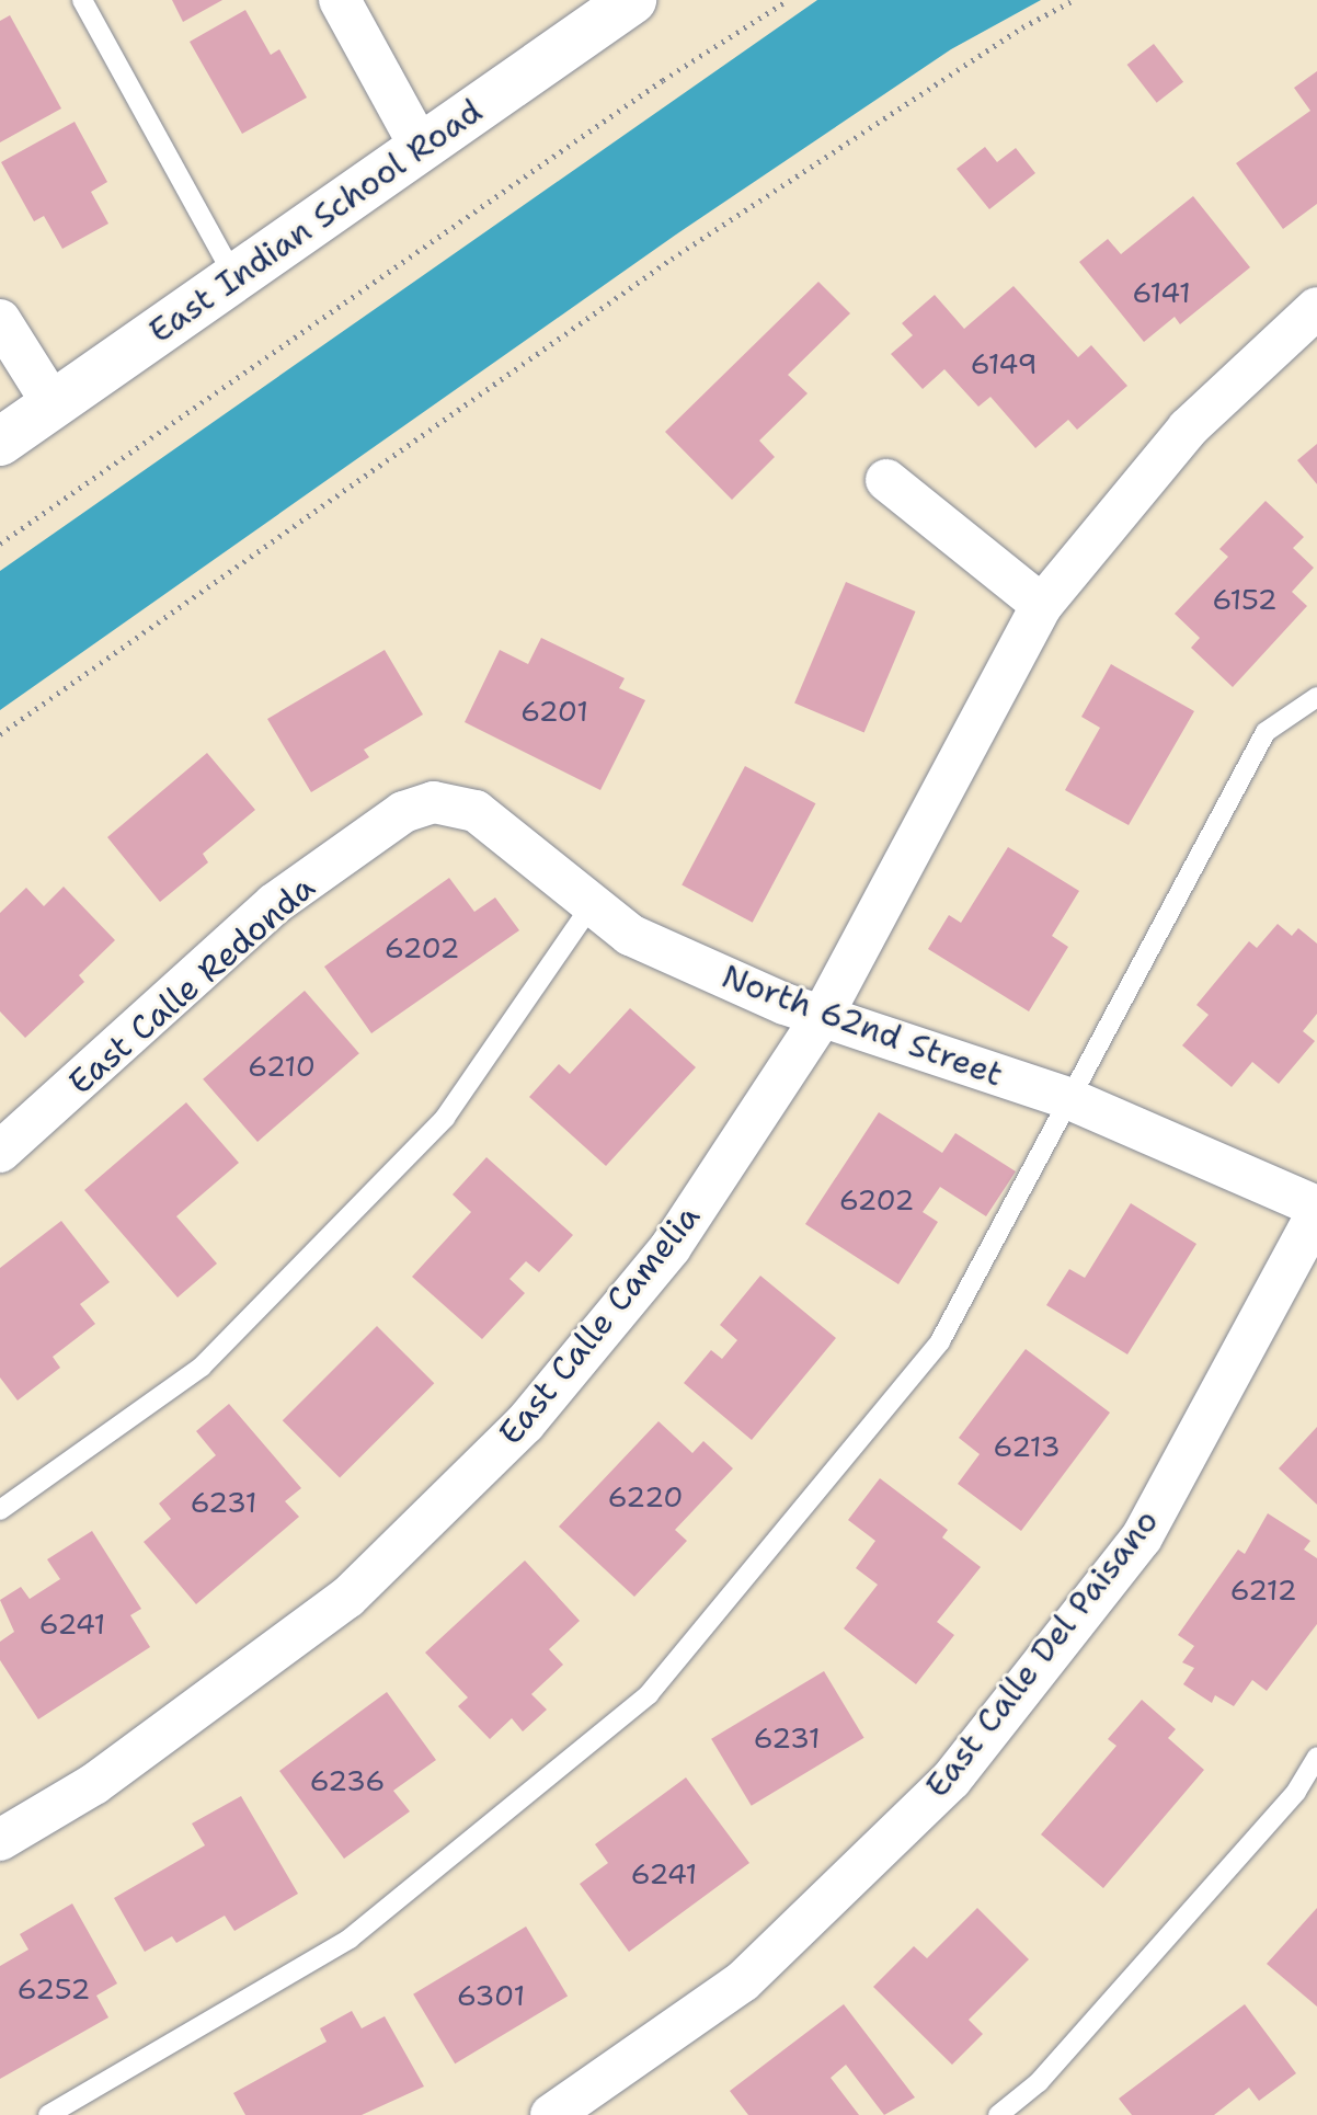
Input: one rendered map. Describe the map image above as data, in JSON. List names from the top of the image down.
{
  "streets": {
    "main road": ["East Indian School Road"],
    "street": [
      "East Calle Redonda",
      "North 62nd Street",
      "East Calle Camelia",
      "East Calle Del Paisano"
    ]
  },
  "crossings": [
    ["East Calle Redonda", "North 62nd Street"],
    ["North 62nd Street", "East Calle Camelia"]
  ],
  "house_numbers": [
    "6141",
    "6149",
    "6152",
    "6201",
    "6202",
    "6210",
    "6202",
    "6213",
    "6220",
    "6231",
    "6212",
    "6241",
    "6231",
    "6236",
    "6241",
    "6252",
    "6301"
  ]
}
